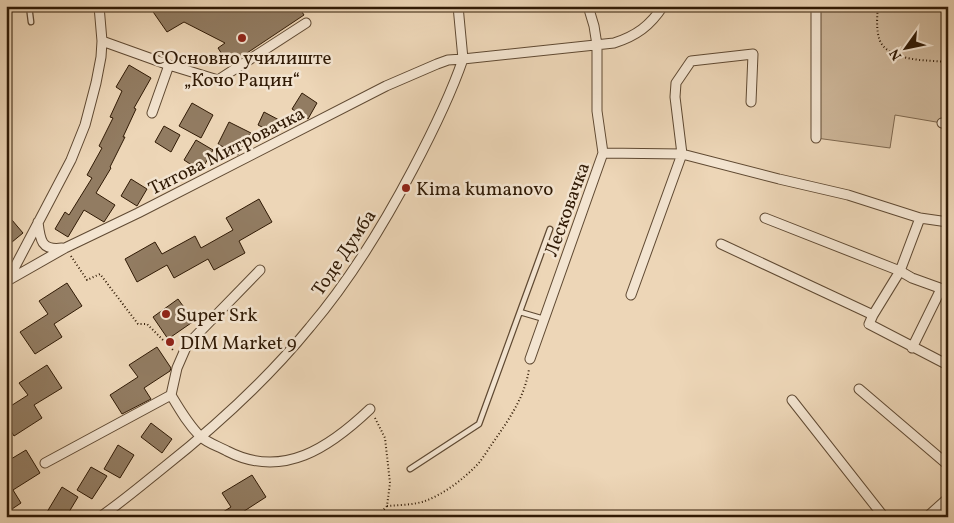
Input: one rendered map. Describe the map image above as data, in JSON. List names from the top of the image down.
{
  "streets": {
    "street": ["Титова Митровачка", "Лесковачка", "Тоде Думба"]
  },
  "crossings": [
    ["Титова Митровачка", "Тоде Думба"]
  ],
  "places": [
    "СОсновно училиште „Кочо Рацин“",
    "Kima kumanovo",
    "Super Srk",
    "DIM Market 9"
  ],
  "north": "bottom left"
}
